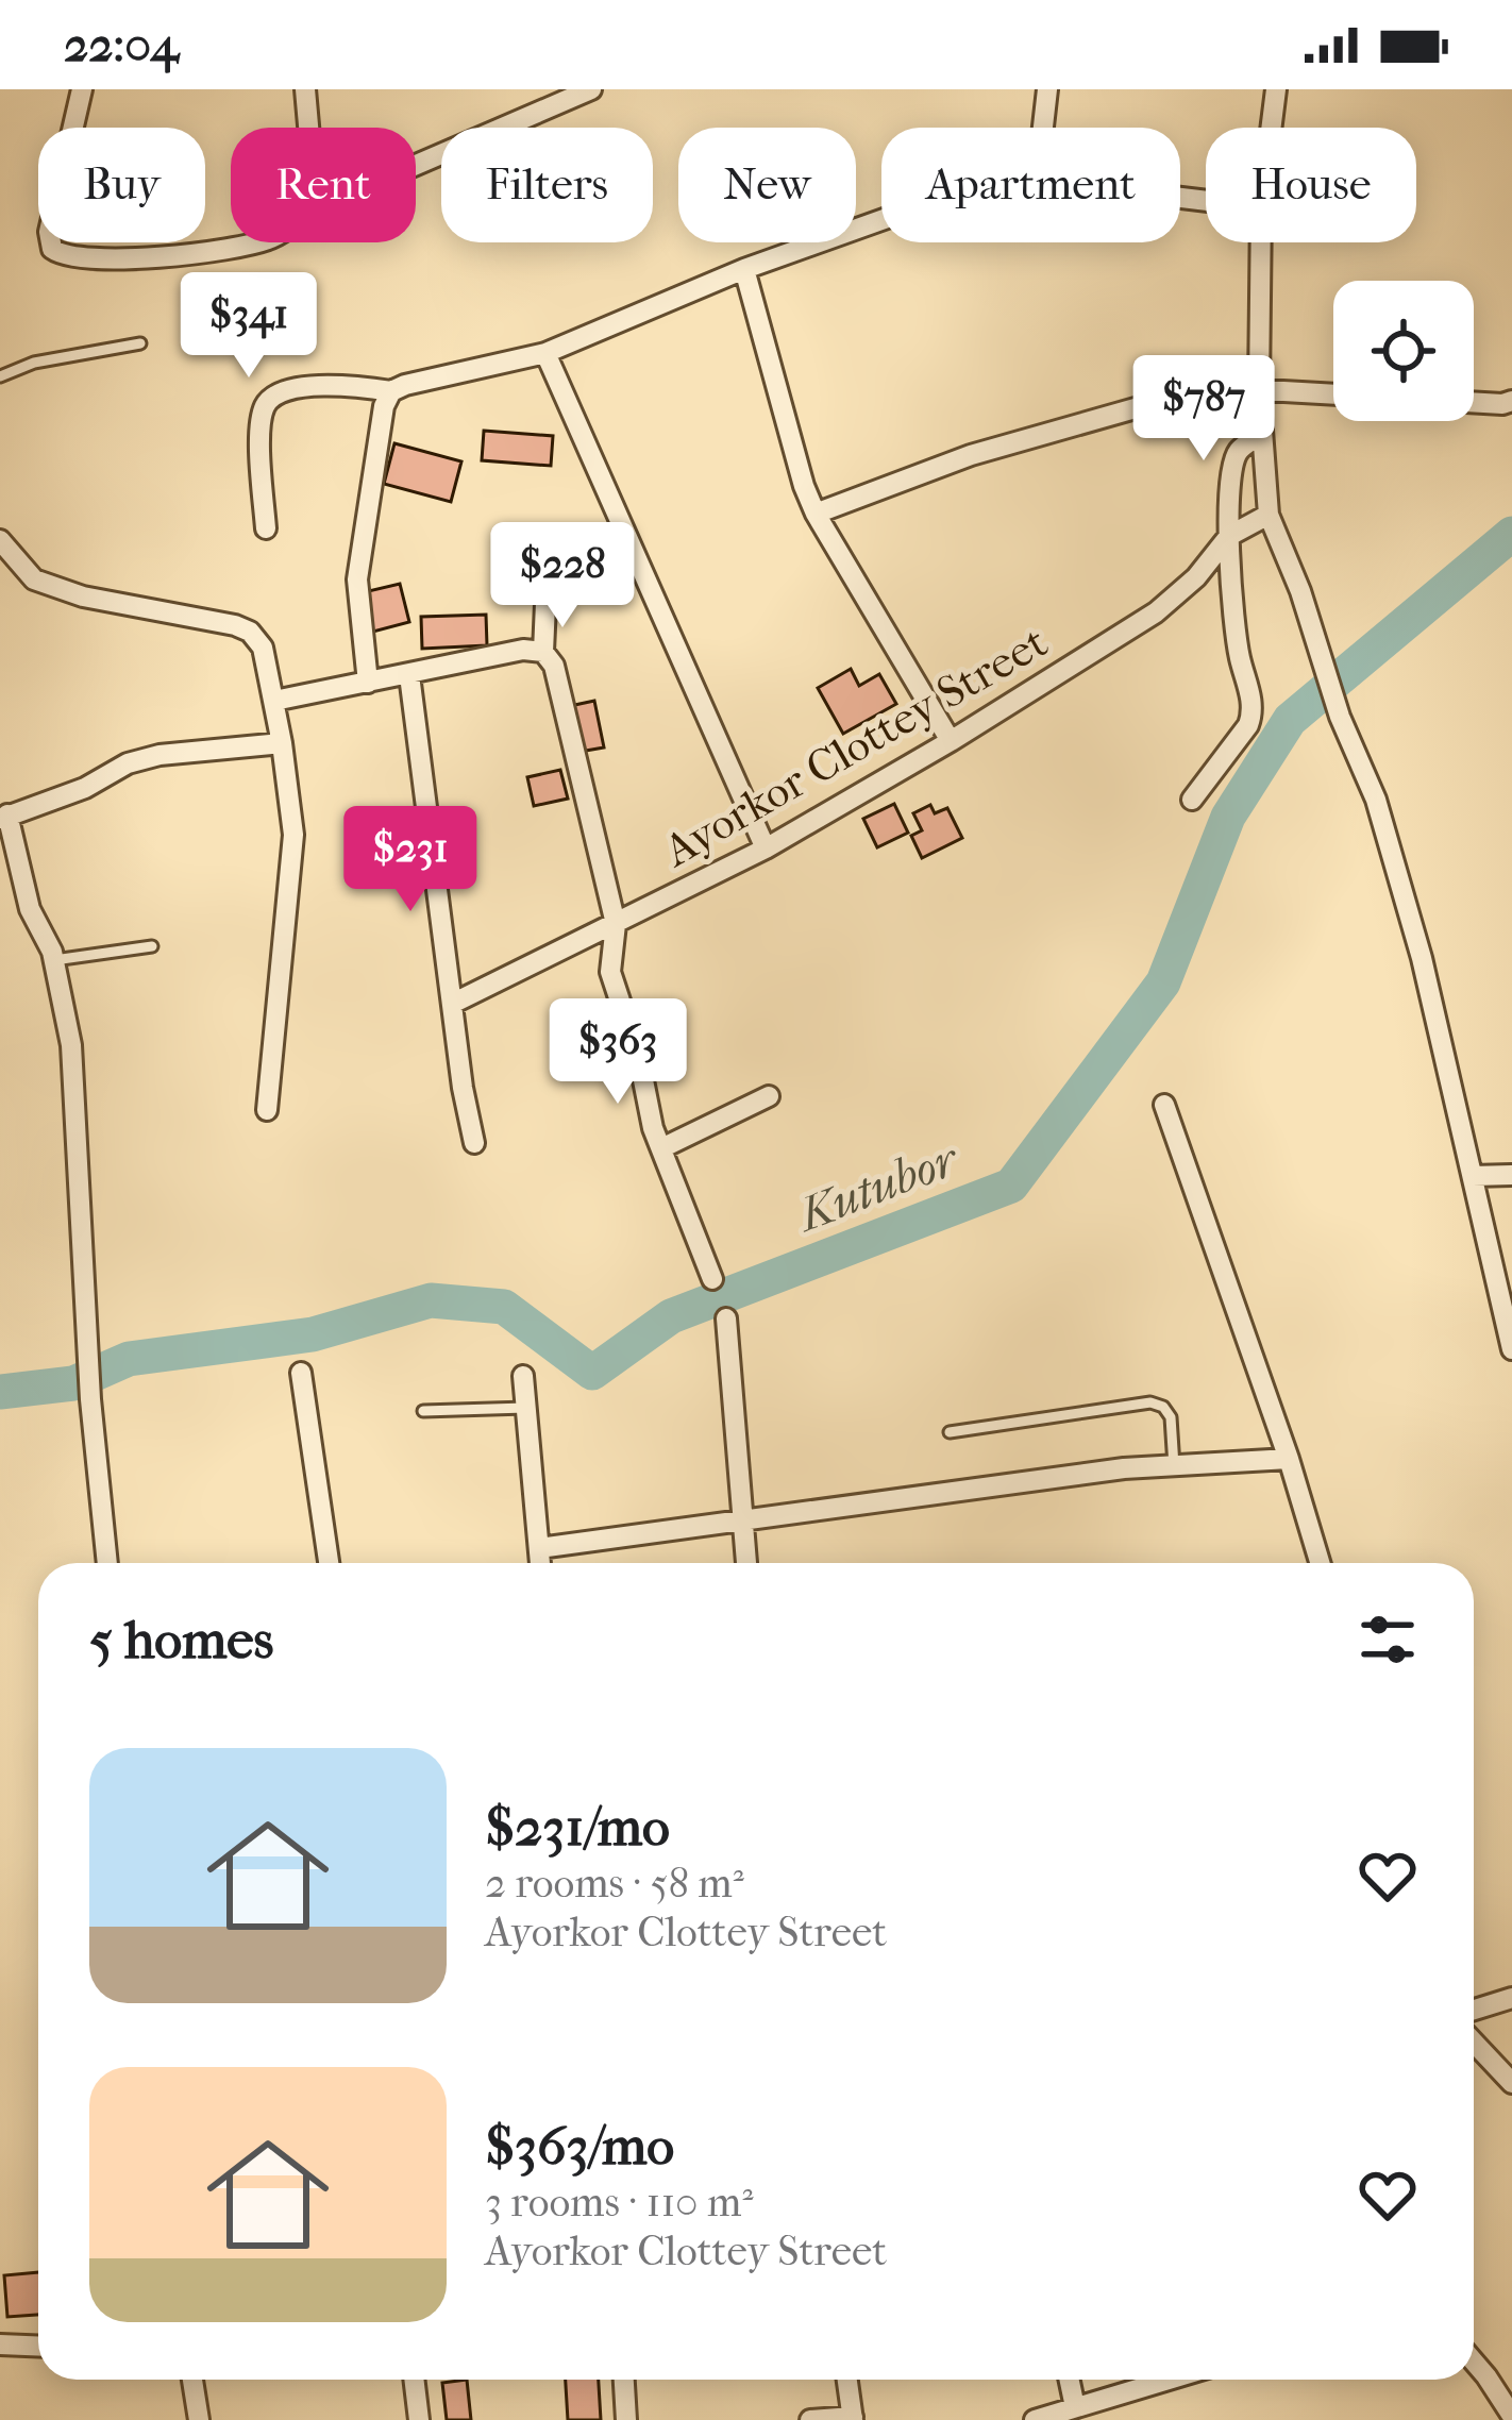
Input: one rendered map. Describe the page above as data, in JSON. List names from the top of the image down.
{
  "streets": {
    "street": ["Ayorkor Clottey Street"]
  },
  "water": ["Kutubor"],
  "page": {
    "status": "22:04",
    "chip": [
      "Buy",
      "Rent",
      "Filters",
      "New",
      "Apartment",
      "House"
    ],
    "price": [
      "$341",
      "$787",
      "$228",
      "$231",
      "$363"
    ],
    "heading": "5 homes",
    "list": [
      {
        "name": "$231/mo",
        "note": "2 rooms · 58 m² · Ayorkor Clottey Street"
      },
      {
        "name": "$363/mo",
        "note": "3 rooms · 110 m² · Ayorkor Clottey Street"
      }
    ]
  }
}
